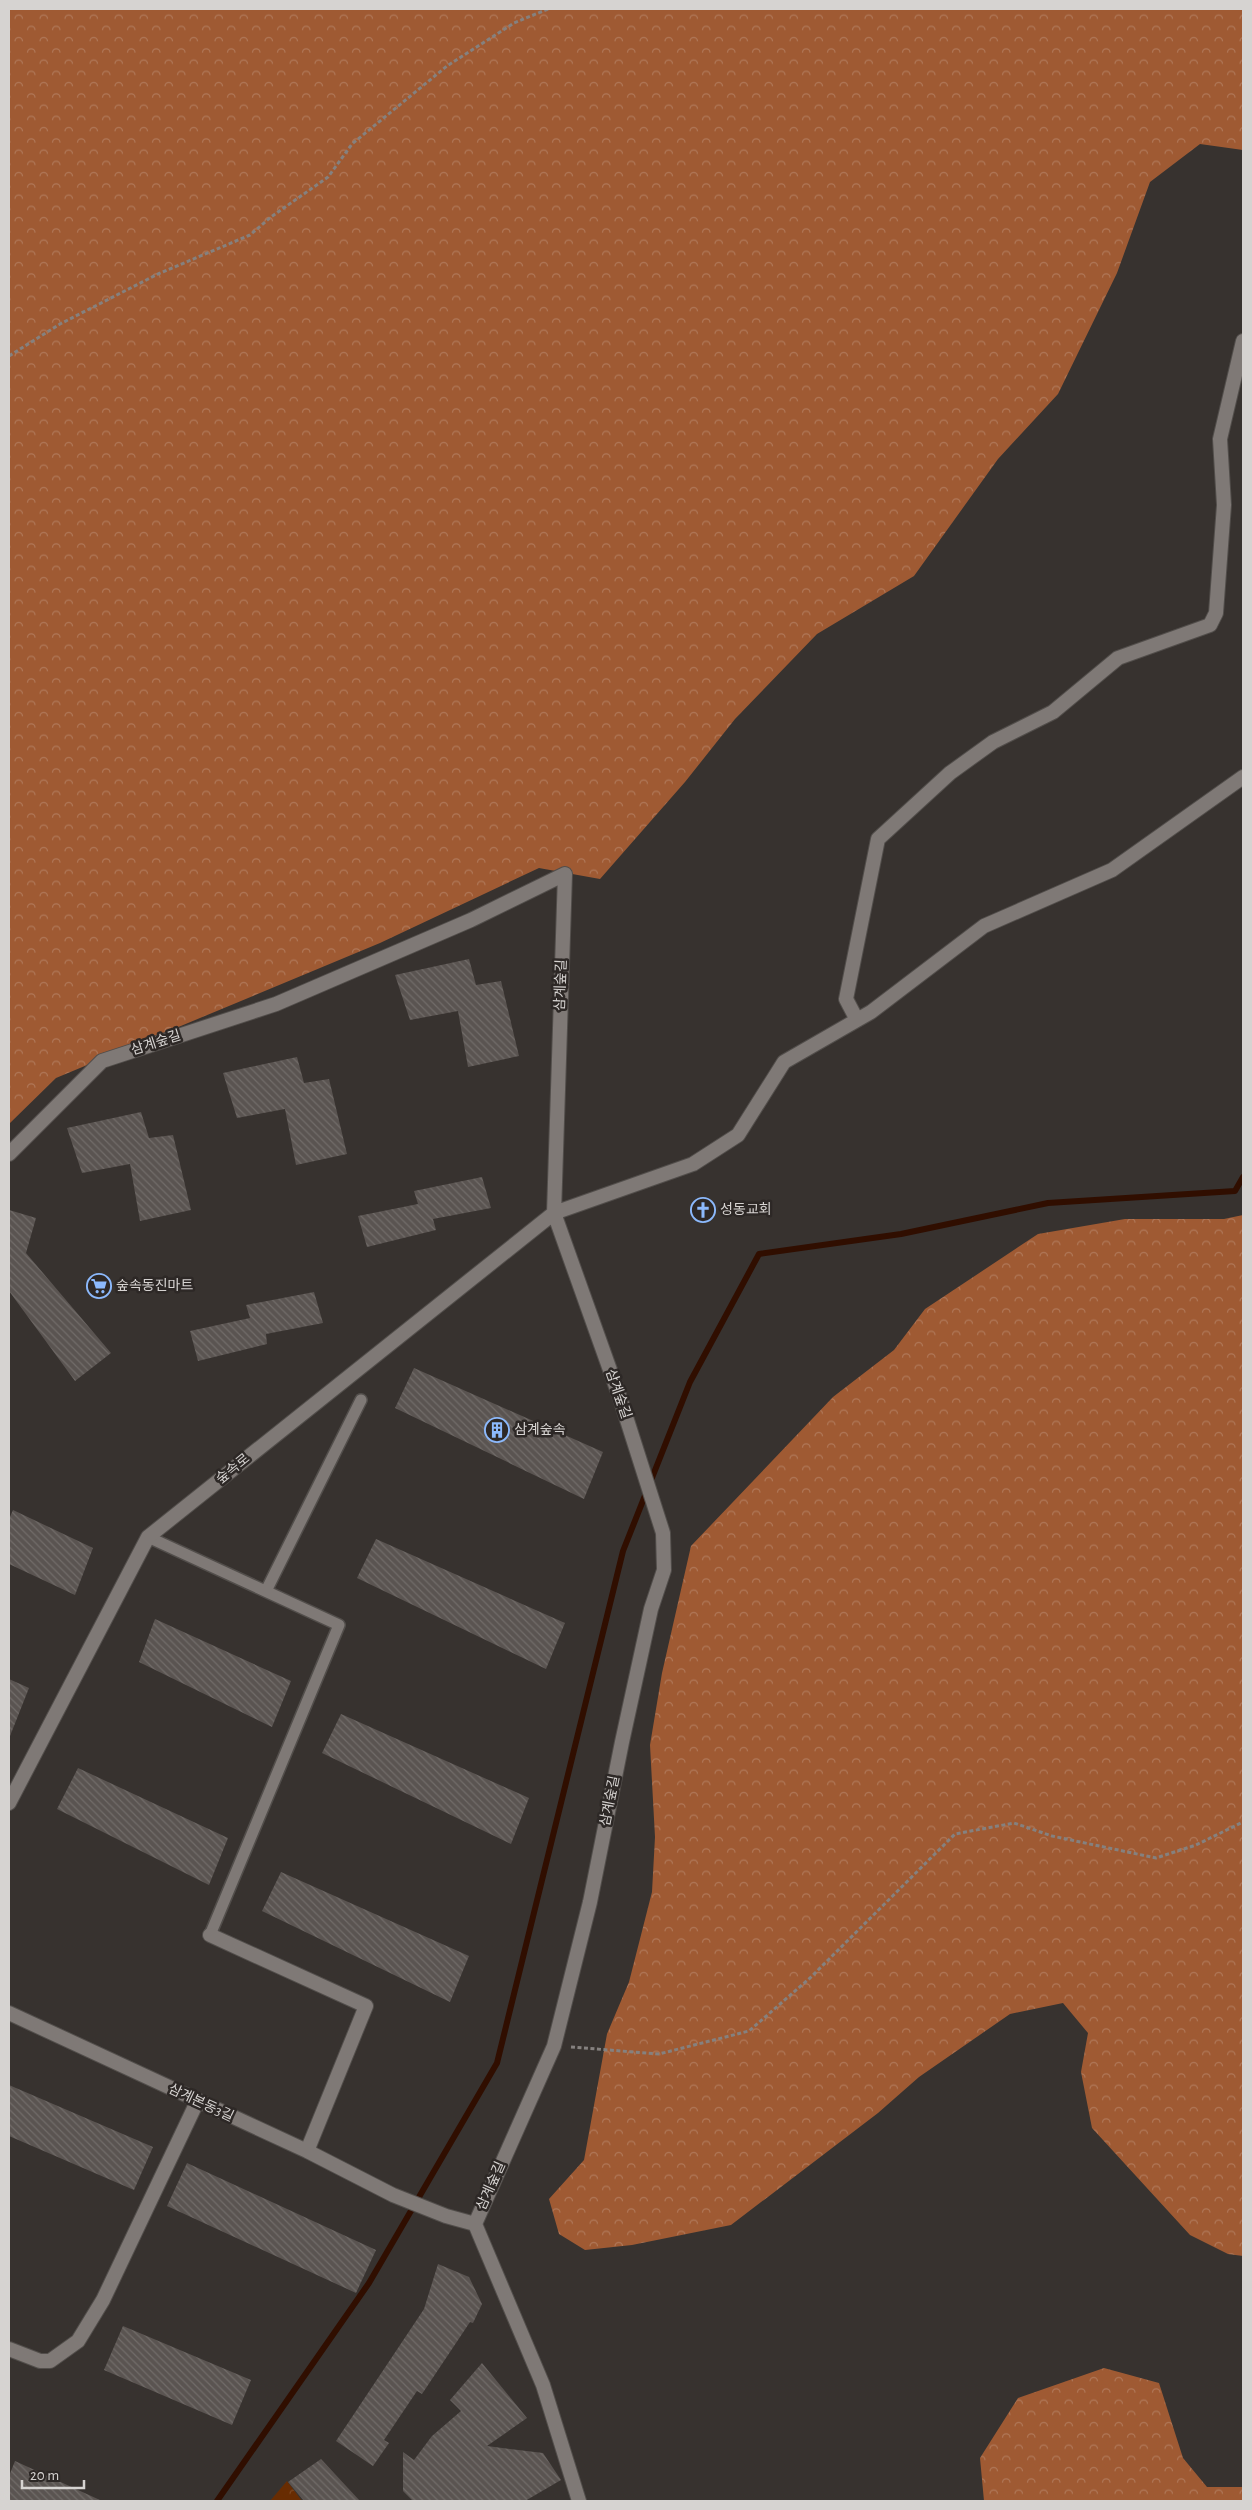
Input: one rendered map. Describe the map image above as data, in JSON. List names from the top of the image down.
{
  "streets": {
    "street": ["삼계숲길", "숲속로", "삼계본동3길"]
  },
  "crossings": [
    ["삼계숲길", "숲속로"],
    ["삼계숲길", "삼계본동3길"]
  ],
  "places": {
    "church": ["성동교회"],
    "supermarket": ["숲속동진마트"],
    "building": ["삼계숲속"]
  },
  "scale_bar": "20 m"
}
